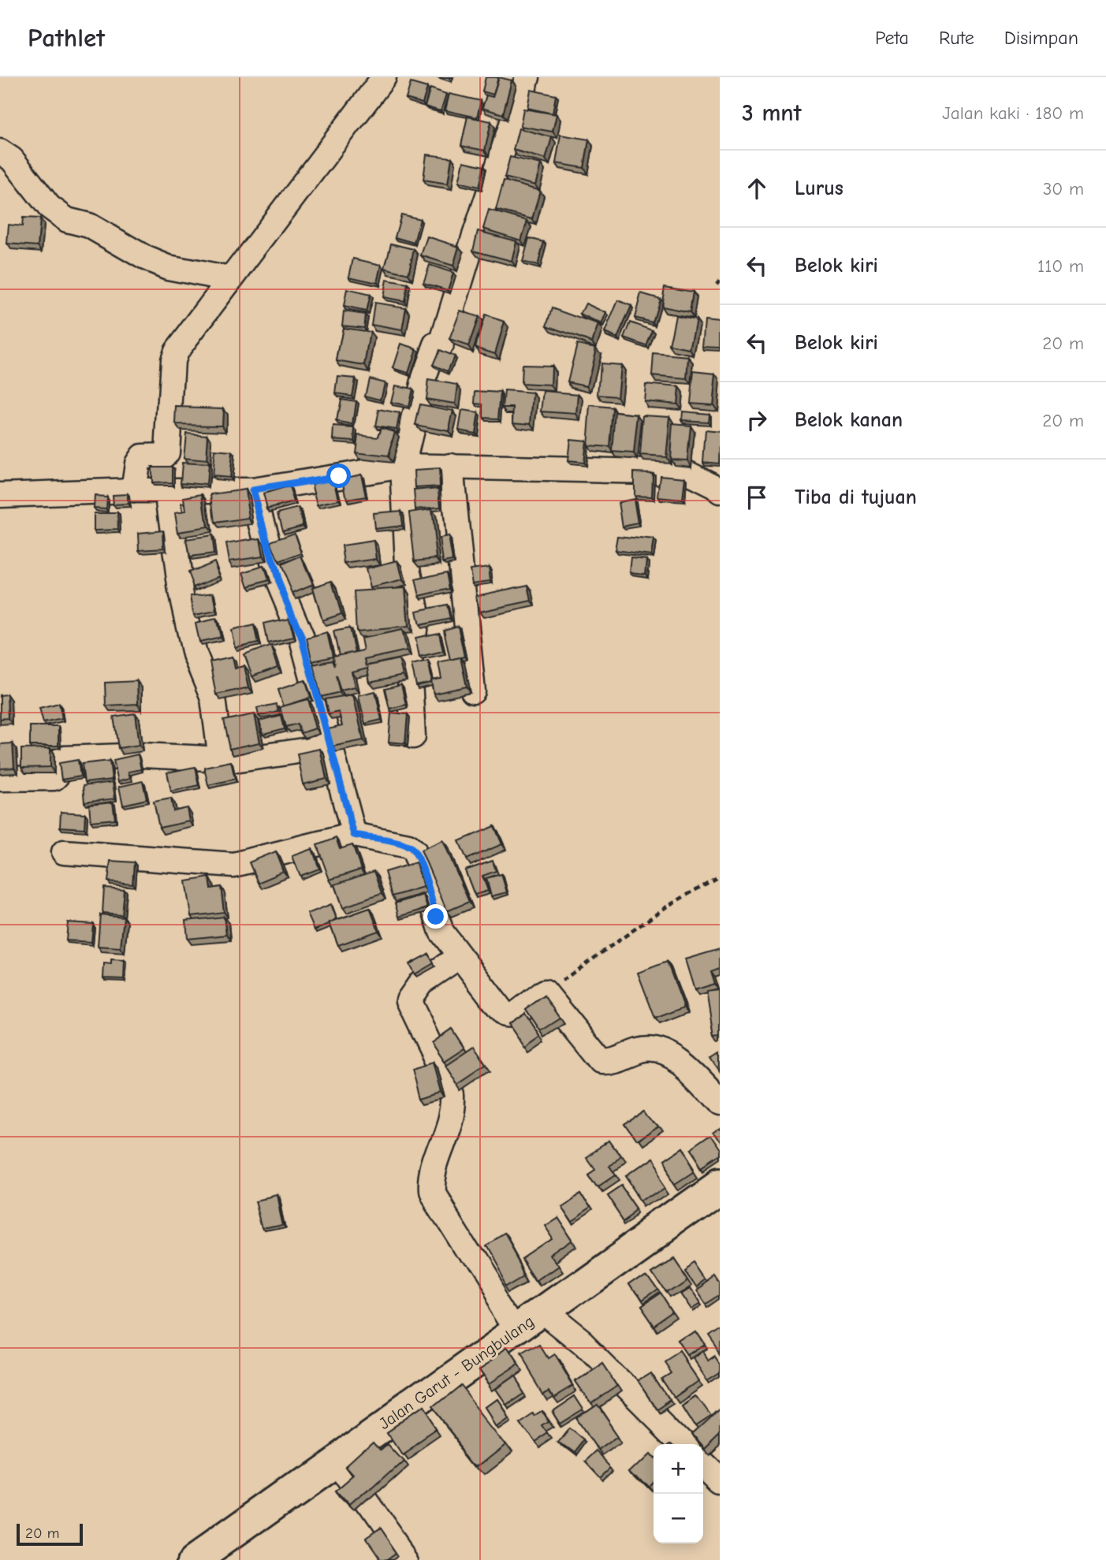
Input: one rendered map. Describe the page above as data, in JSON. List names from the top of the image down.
{
  "streets": {
    "main road": ["Jalan Garut - Bungbulang"]
  },
  "scale_bar": "20 m",
  "page": {
    "header": "Pathlet",
    "nav": ["Peta", "Rute", "Disimpan"],
    "heading": ["3 mnt", "Jalan kaki · 180 m"],
    "list": [
      ["Lurus", "30 m"],
      ["Belok kiri", "110 m"],
      ["Belok kiri", "20 m"],
      ["Belok kanan", "20 m"],
      "Tiba di tujuan"
    ],
    "map_buttons": ["+", "−"],
    "scale": "20 m"
  }
}
